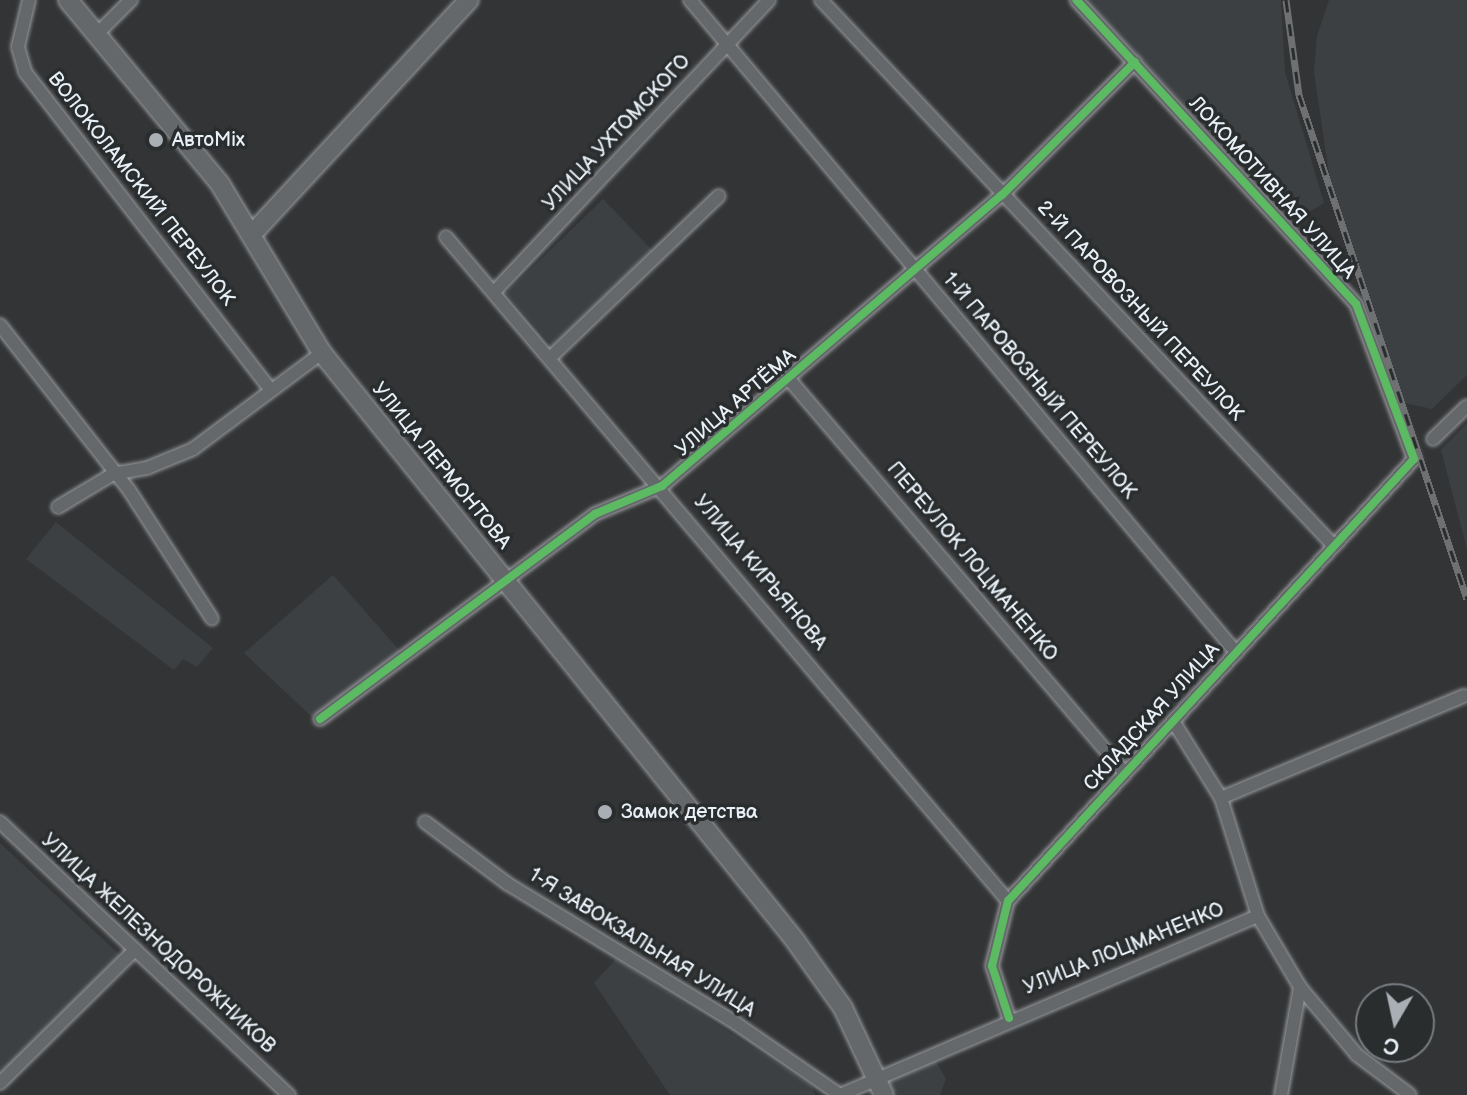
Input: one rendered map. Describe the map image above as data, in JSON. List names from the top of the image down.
{
  "streets": {
    "main road": ["УЛИЦА ЛЕРМОНТОВА"],
    "street": [
      "УЛИЦА УХТОМСКОГО",
      "ЛОКОМОТИВНАЯ УЛИЦА",
      "ВОЛОКОЛАМСКИЙ ПЕРЕУЛОК",
      "2-Й ПАРОВОЗНЫЙ ПЕРЕУЛОК",
      "1-Й ПАРОВОЗНЫЙ ПЕРЕУЛОК",
      "УЛИЦА АРТЁМА",
      "ПЕРЕУЛОК ЛОЦМАНЕНКО",
      "УЛИЦА КИРЬЯНОВА",
      "СКЛАДСКАЯ УЛИЦА",
      "1-Я ЗАВОКЗАЛЬНАЯ УЛИЦА",
      "УЛИЦА ЖЕЛЕЗНОДОРОЖНИКОВ",
      "УЛИЦА ЛОЦМАНЕНКО"
    ]
  },
  "crossings": [
    ["УЛИЦА УХТОМСКОГО", "1-Й ПАРОВОЗНЫЙ ПЕРЕУЛОК"],
    ["УЛИЦА УХТОМСКОГО", "УЛИЦА КИРЬЯНОВА"],
    ["ЛОКОМОТИВНАЯ УЛИЦА", "УЛИЦА АРТЁМА"],
    ["ЛОКОМОТИВНАЯ УЛИЦА", "СКЛАДСКАЯ УЛИЦА"],
    ["2-Й ПАРОВОЗНЫЙ ПЕРЕУЛОК", "УЛИЦА АРТЁМА"],
    ["2-Й ПАРОВОЗНЫЙ ПЕРЕУЛОК", "СКЛАДСКАЯ УЛИЦА"],
    ["1-Й ПАРОВОЗНЫЙ ПЕРЕУЛОК", "УЛИЦА АРТЁМА"],
    ["1-Й ПАРОВОЗНЫЙ ПЕРЕУЛОК", "СКЛАДСКАЯ УЛИЦА"],
    ["УЛИЦА АРТЁМА", "УЛИЦА ЛЕРМОНТОВА"],
    ["УЛИЦА АРТЁМА", "ПЕРЕУЛОК ЛОЦМАНЕНКО"],
    ["УЛИЦА АРТЁМА", "УЛИЦА КИРЬЯНОВА"],
    ["УЛИЦА ЛЕРМОНТОВА", "УЛИЦА ЛОЦМАНЕНКО"],
    ["ПЕРЕУЛОК ЛОЦМАНЕНКО", "СКЛАДСКАЯ УЛИЦА"],
    ["УЛИЦА КИРЬЯНОВА", "СКЛАДСКАЯ УЛИЦА"],
    ["СКЛАДСКАЯ УЛИЦА", "УЛИЦА ЛОЦМАНЕНКО"]
  ],
  "places": ["АвтоMix", "Замок детства"],
  "north": "bottom"
}
